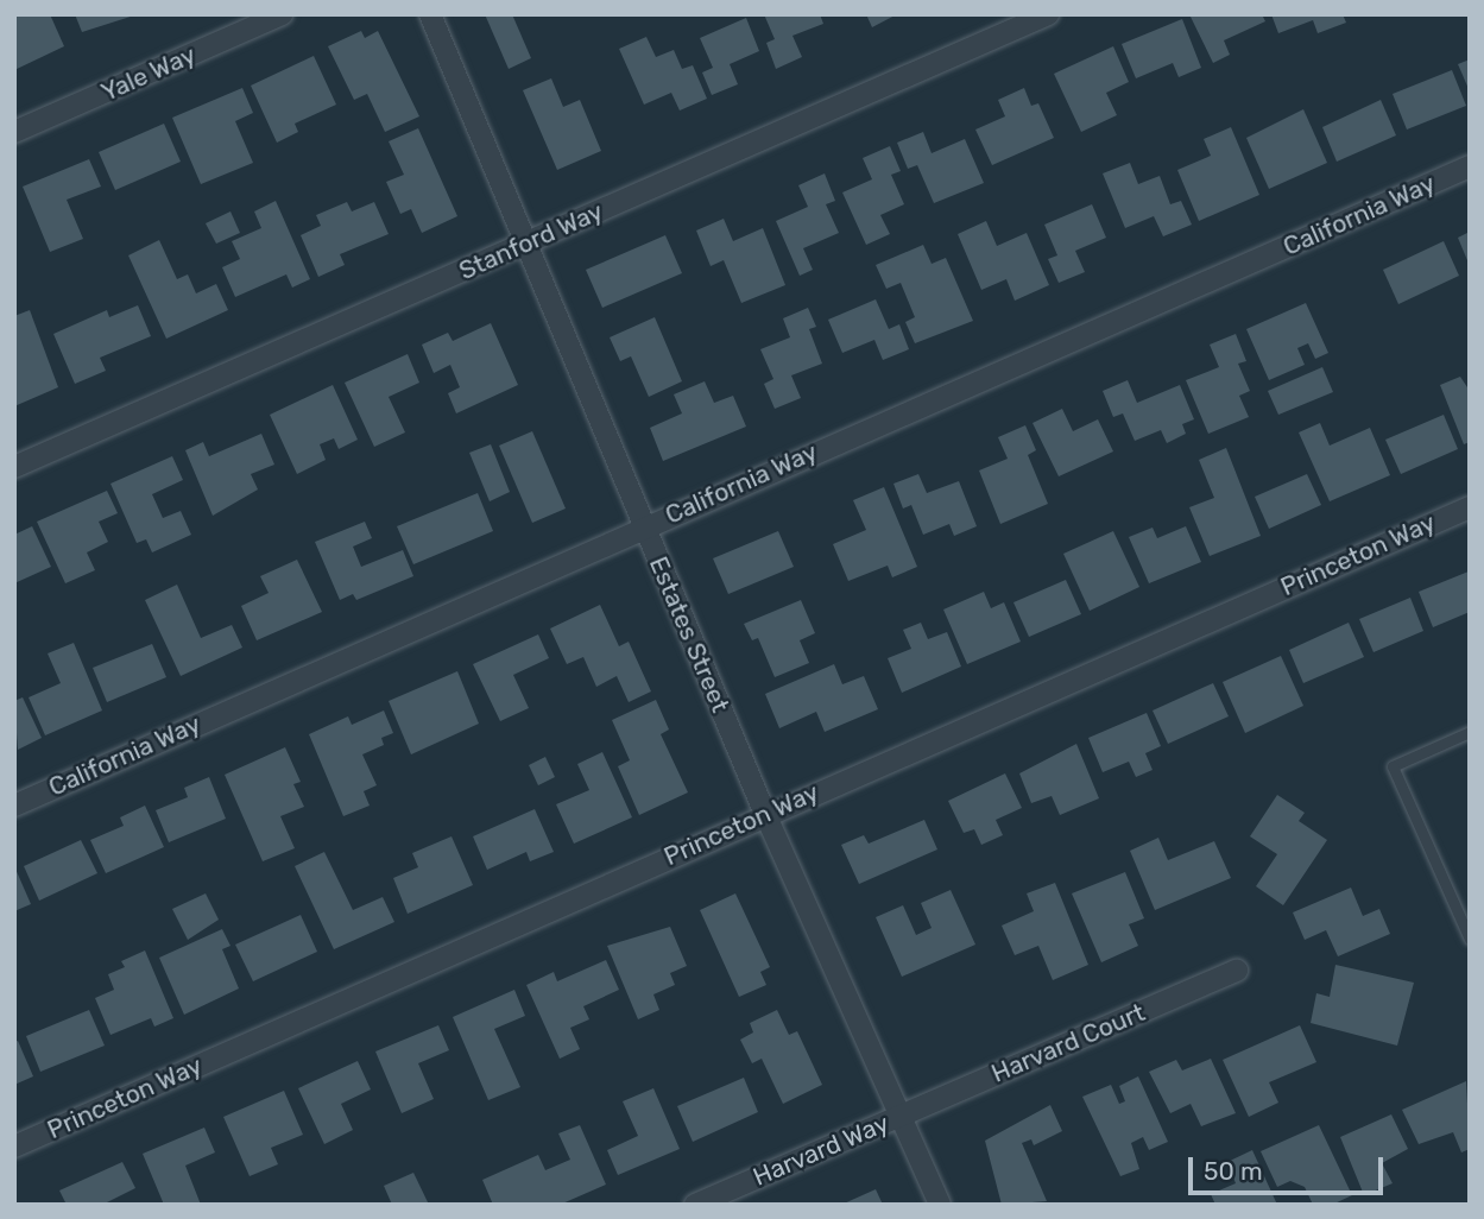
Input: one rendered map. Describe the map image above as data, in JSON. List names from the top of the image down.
{
  "streets": {
    "street": [
      "Yale Way",
      "California Way",
      "Stanford Way",
      "Princeton Way",
      "Estates Street",
      "Harvard Court",
      "Harvard Way"
    ]
  },
  "crossings": [
    ["California Way", "Estates Street"],
    ["Stanford Way", "Estates Street"],
    ["Princeton Way", "Estates Street"],
    ["Estates Street", "Harvard Court"],
    ["Estates Street", "Harvard Way"],
    ["Harvard Court", "Harvard Way"]
  ],
  "scale_bar": "50 m"
}
